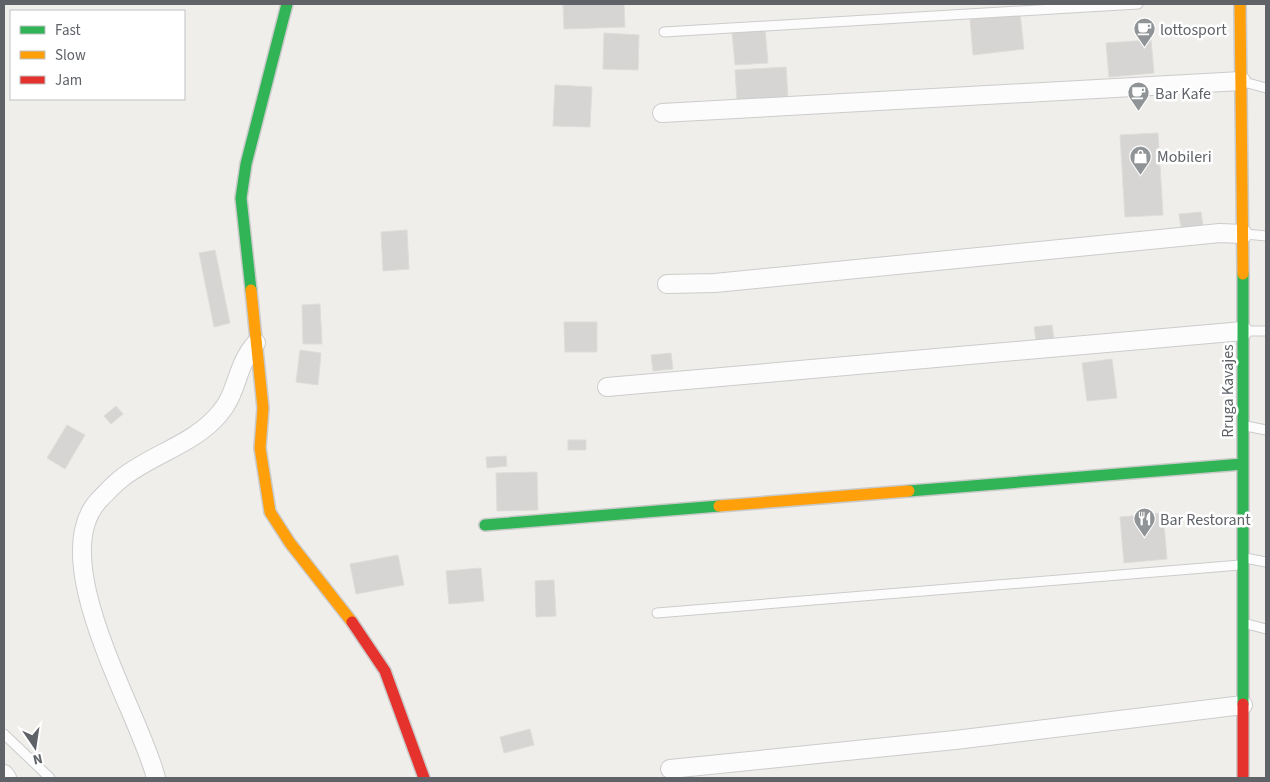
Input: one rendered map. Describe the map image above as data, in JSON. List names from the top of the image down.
{
  "streets": {
    "street": ["Rruga Kavajes"]
  },
  "places": {
    "cafe": ["lottosport", "Bar Kafe"],
    "shop": ["Mobileri"],
    "restaurant": ["Bar Restorant"]
  },
  "legend": ["Fast", "Slow", "Jam"],
  "north": "bottom"
}
